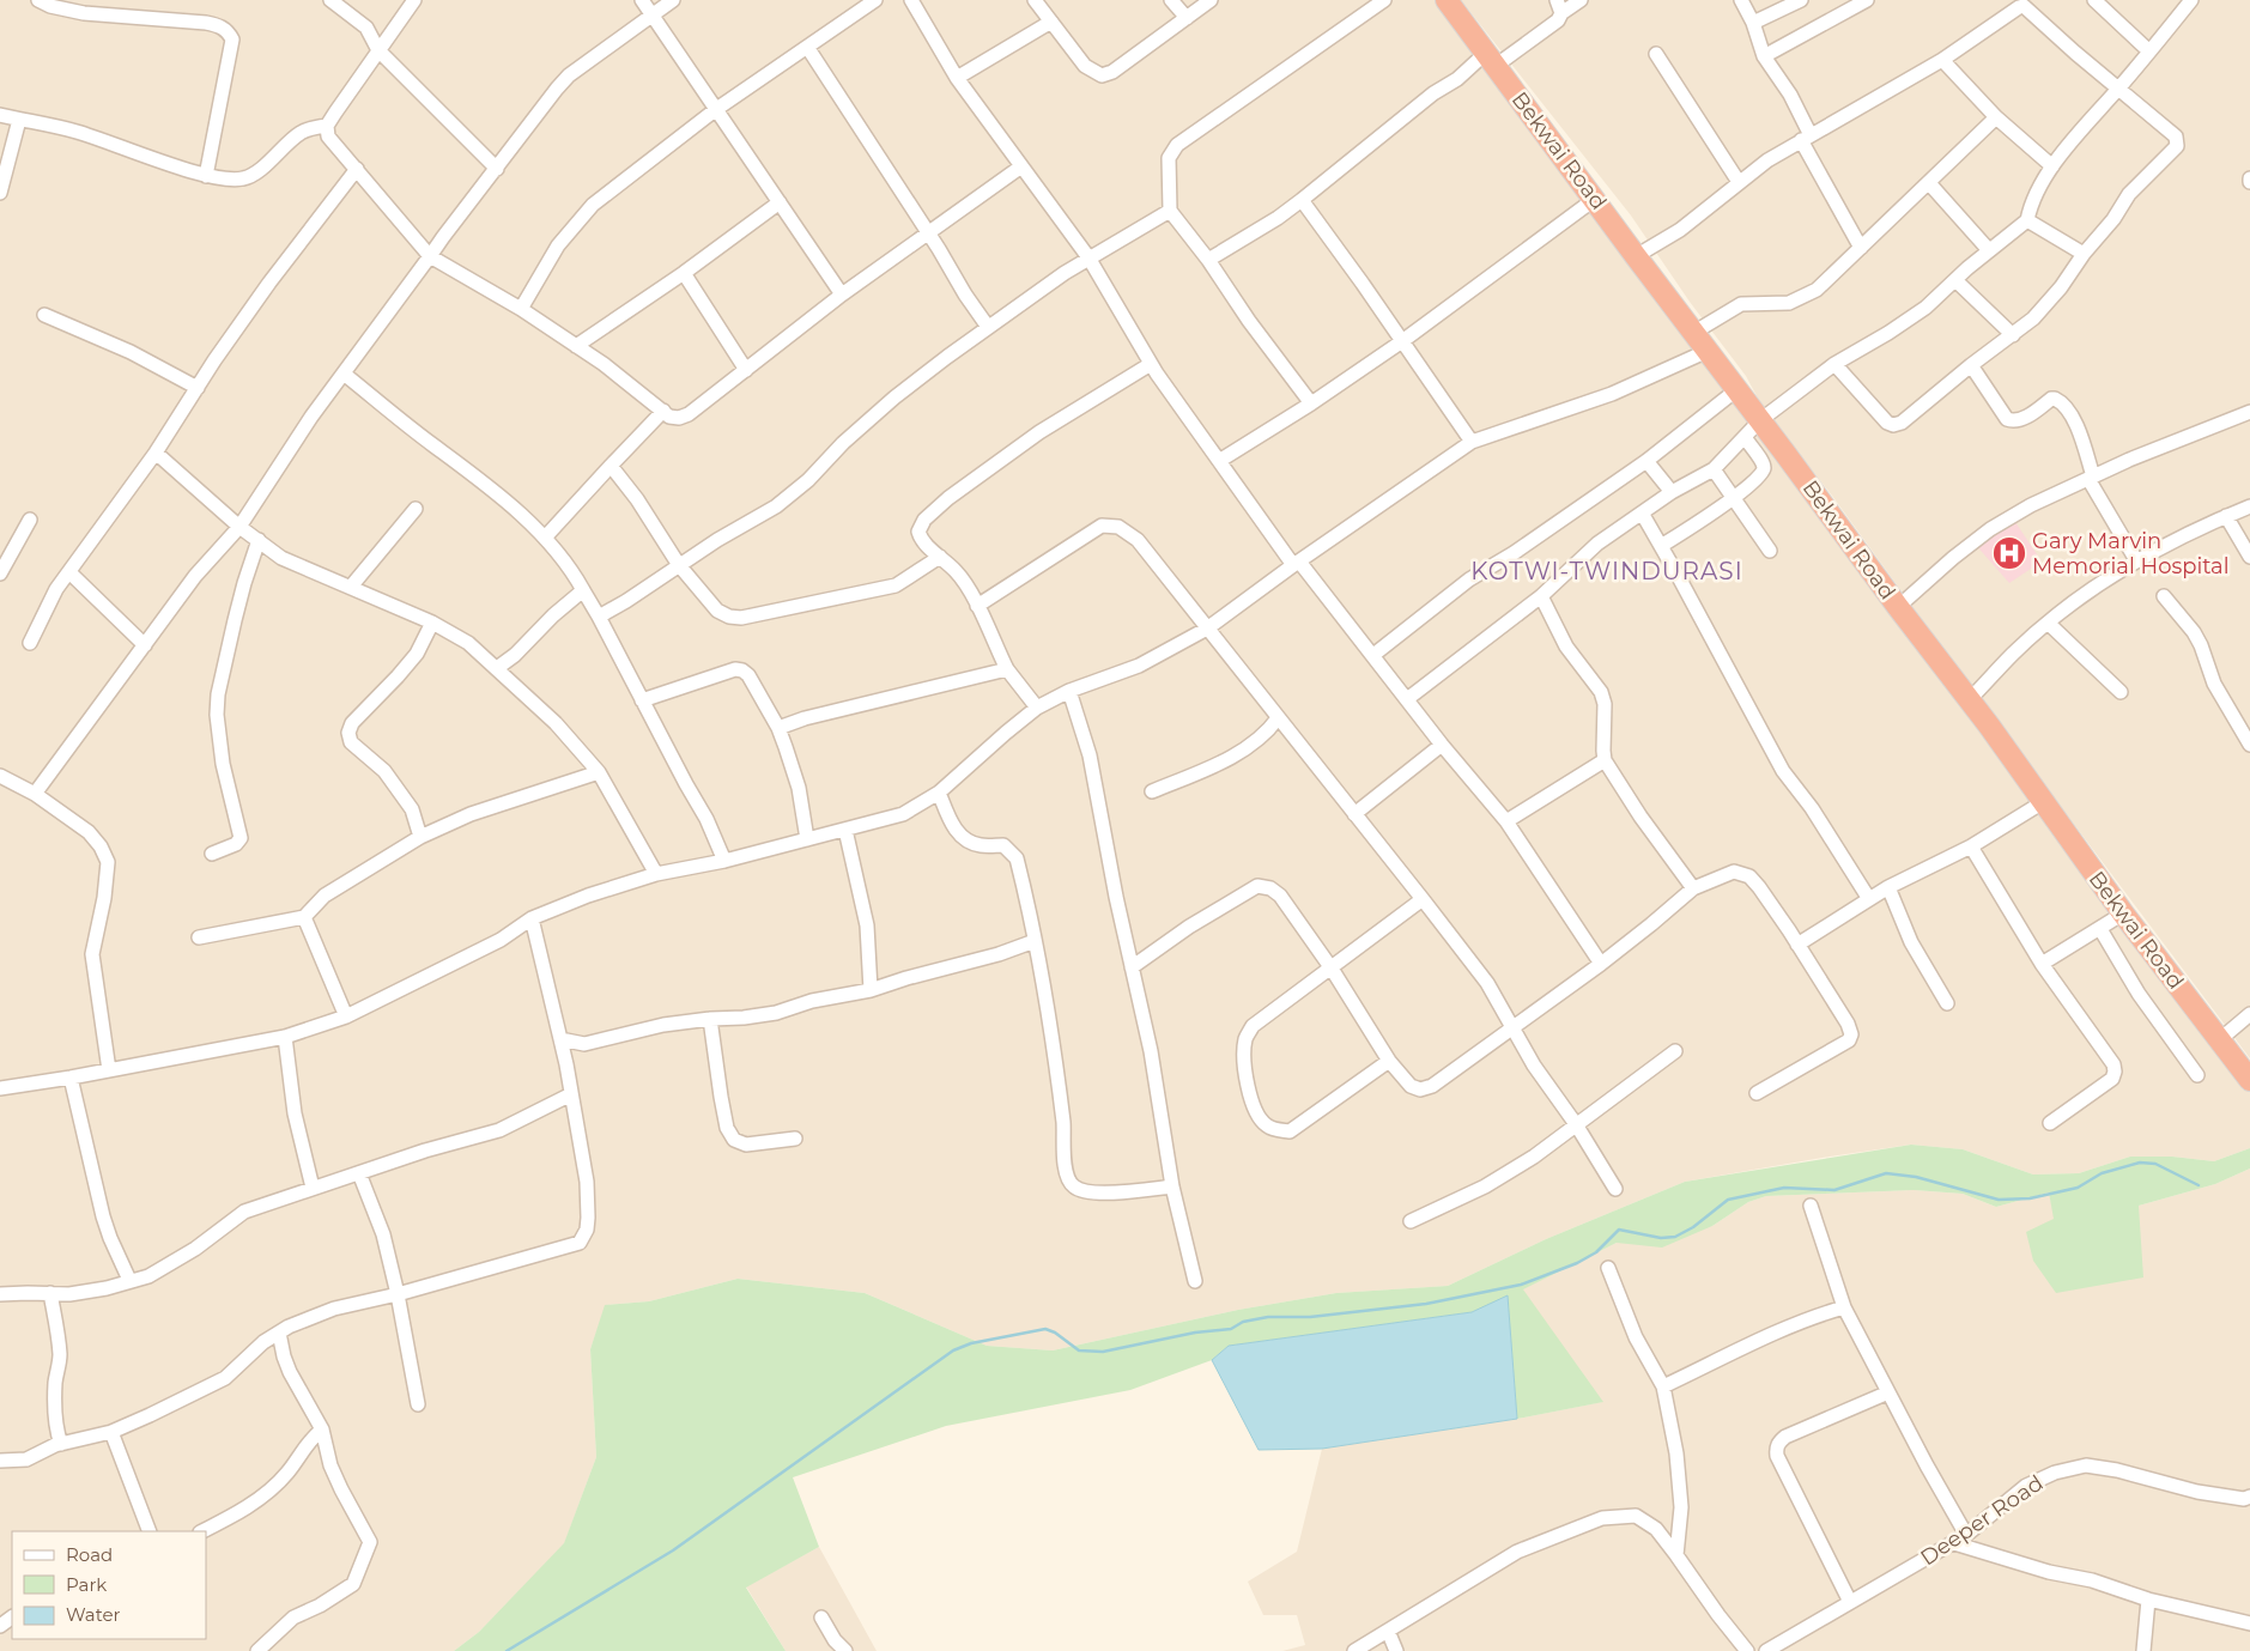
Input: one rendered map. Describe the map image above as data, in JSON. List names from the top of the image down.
{
  "streets": {
    "highway": ["Bekwai Road"],
    "street": ["Deeper Road"]
  },
  "districts": ["KOTWI-TWINDURASI"],
  "places": {
    "hospital": ["Gary Marvin Memorial Hospital"]
  },
  "legend": ["Road", "Park", "Water"]
}
